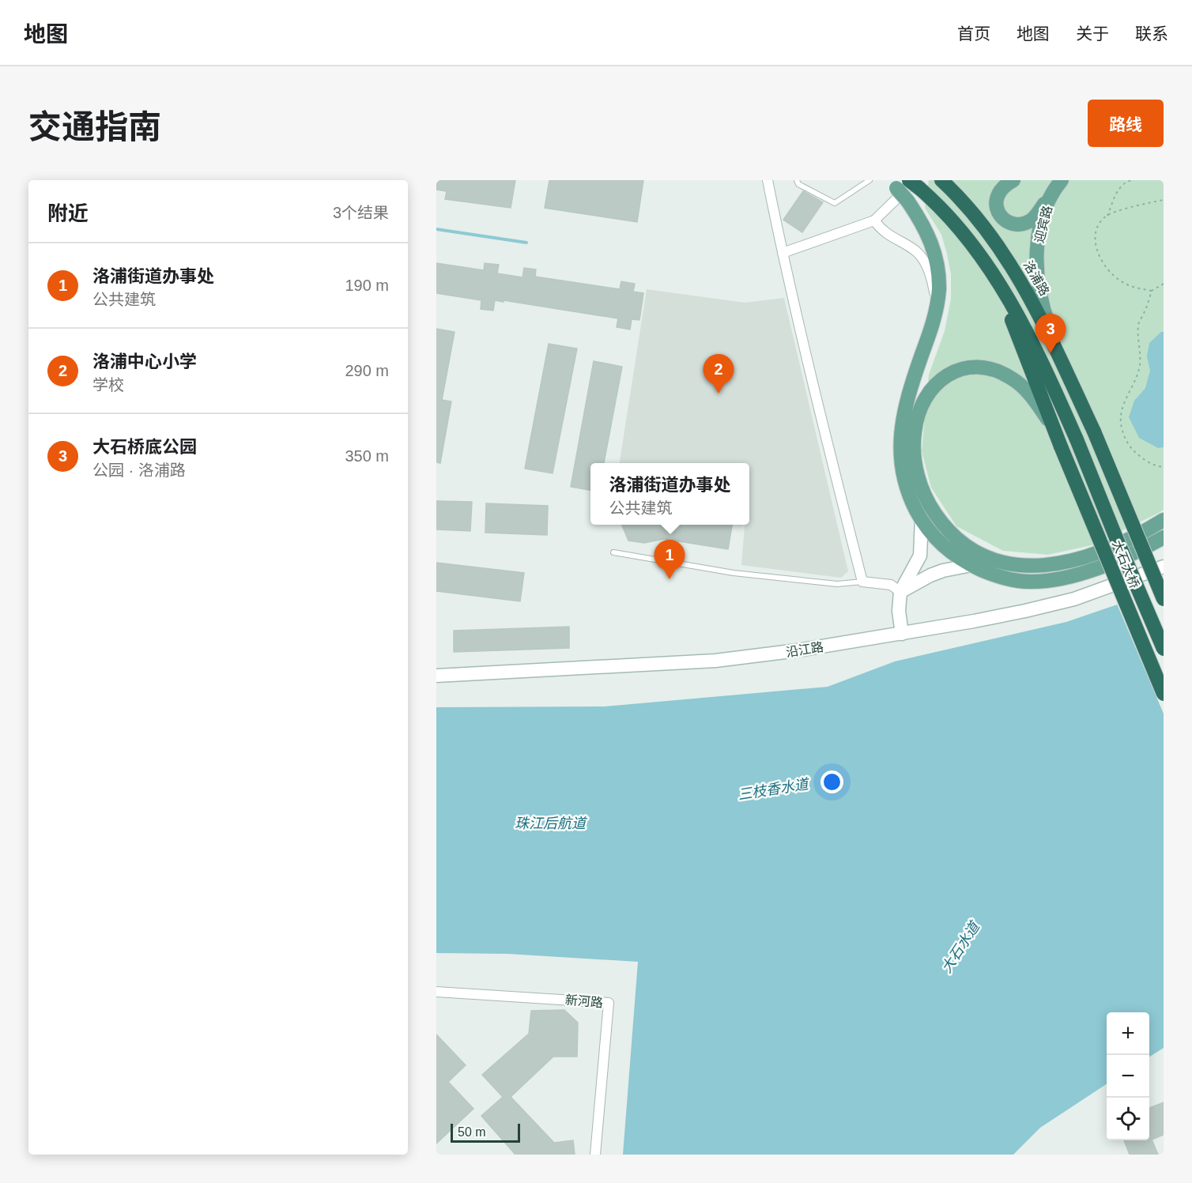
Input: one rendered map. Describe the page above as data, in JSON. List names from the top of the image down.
{
  "streets": {
    "highway": ["洛浦路", "大石大桥"],
    "main road": ["迎宾路"],
    "street": ["沿江路", "新河路"]
  },
  "crossings": [
    ["迎宾路", "洛浦路"],
    ["迎宾路", "大石大桥"],
    ["洛浦路", "大石大桥"]
  ],
  "water": ["三枝香水道", "珠江后航道", "大石水道"],
  "scale_bar": "50 m",
  "page": {
    "header": "地图",
    "nav": [
      "首页",
      "地图",
      "关于",
      "联系"
    ],
    "title": "交通指南",
    "buttons": "路线",
    "heading": ["附近", "3个结果"],
    "list": [
      {
        "mark": "1",
        "name": "洛浦街道办事处",
        "note": "公共建筑",
        "value": "190 m"
      },
      {
        "mark": "2",
        "name": "洛浦中心小学",
        "note": "学校",
        "value": "290 m"
      },
      {
        "mark": "3",
        "name": "大石桥底公园",
        "note": "公园 · 洛浦路",
        "value": "350 m"
      }
    ],
    "pins": ["3", "2", "1"],
    "popup": ["洛浦街道办事处", "公共建筑"],
    "map_buttons": ["+", "−"],
    "scale": "50 m"
  }
}
